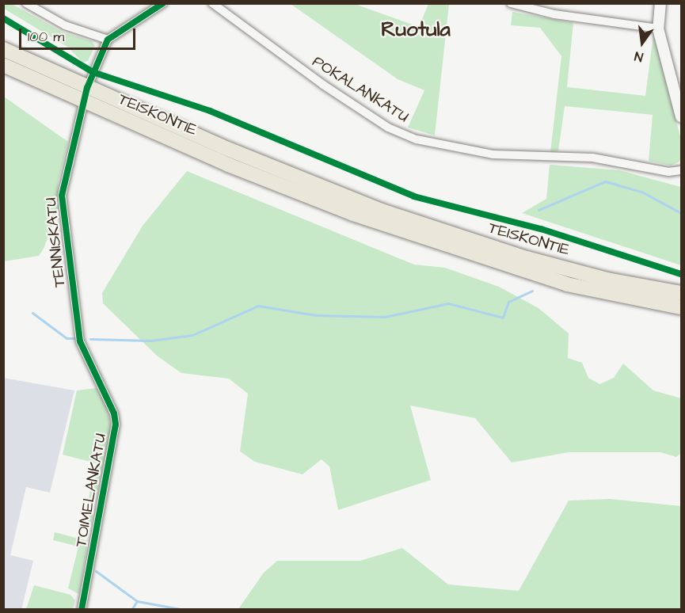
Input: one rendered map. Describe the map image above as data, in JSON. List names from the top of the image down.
{
  "streets": {
    "highway": ["TEISKONTIE"],
    "street": ["POKALANKATU", "TENNISKATU", "TOIMELANKATU"]
  },
  "crossings": [
    ["TEISKONTIE", "TENNISKATU"],
    ["TENNISKATU", "TOIMELANKATU"]
  ],
  "districts": ["Ruotula"],
  "scale_bar": "100 m",
  "north": "bottom"
}
